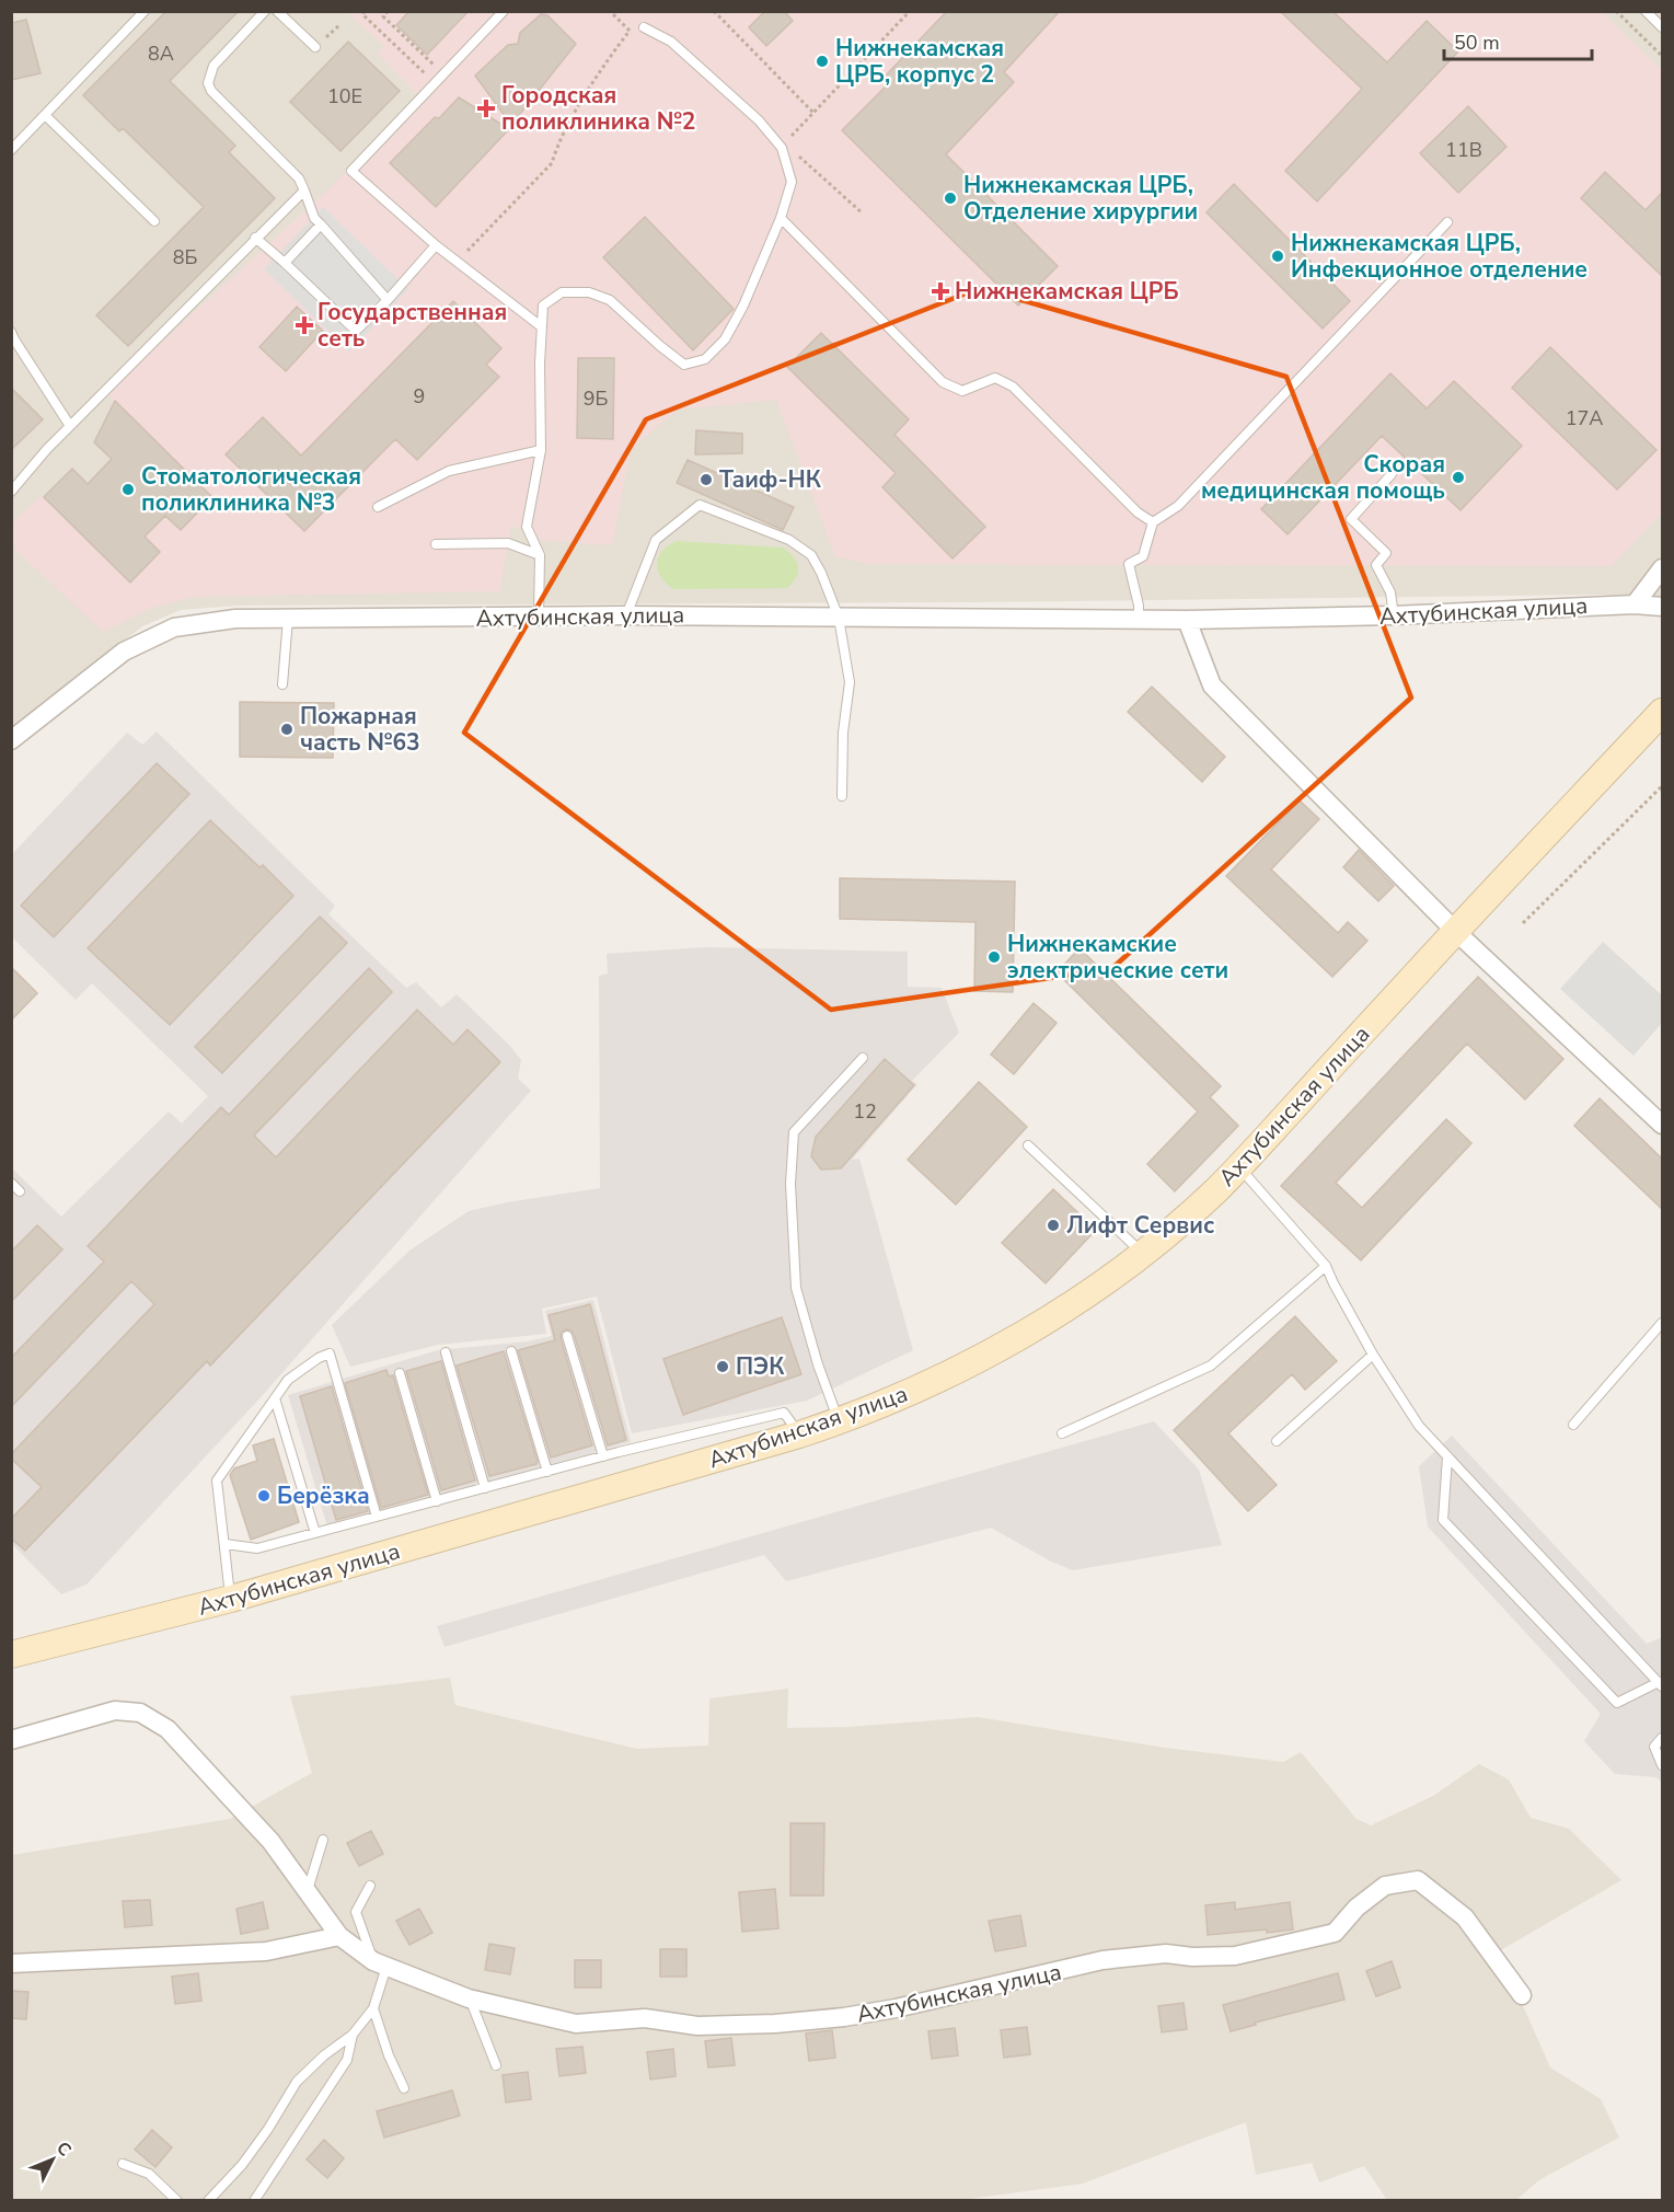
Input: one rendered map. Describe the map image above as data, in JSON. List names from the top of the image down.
{
  "streets": {
    "street": ["Ахтубинская улица"]
  },
  "places": {
    "other": [
      "Нижнекамская ЦРБ, корпус 2",
      "Нижнекамская ЦРБ, Отделение хирургии",
      "Нижнекамская ЦРБ, Инфекционное отделение",
      "Скорая медицинская помощь",
      "Таиф-НК",
      "Стоматологическая поликлиника №3",
      "Пожарная часть №63",
      "Нижнекамские электрические сети",
      "Лифт Сервис",
      "ПЭК",
      "Берёзка"
    ],
    "health": ["Городская поликлиника №2", "Нижнекамская ЦРБ", "Государственная сеть"]
  },
  "house_numbers": [
    "8А",
    "10Е",
    "11В",
    "8Б",
    "9",
    "9Б",
    "17А",
    "12"
  ],
  "scale_bar": "50 m",
  "north": "top right"
}
